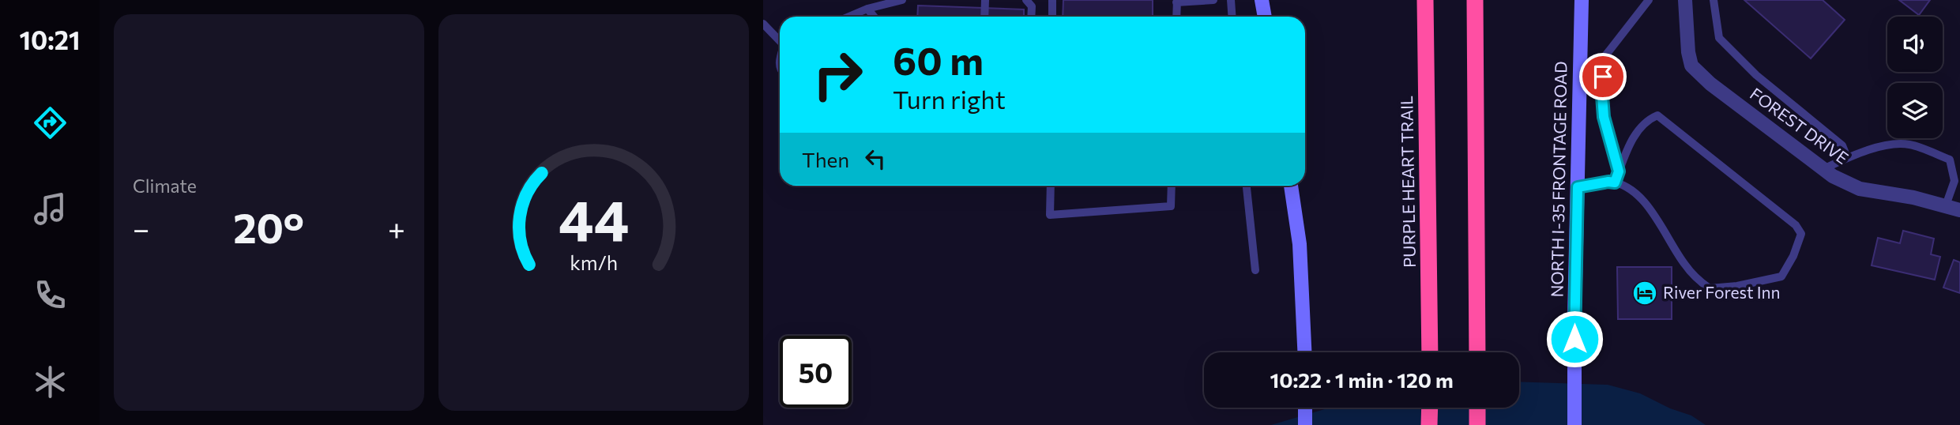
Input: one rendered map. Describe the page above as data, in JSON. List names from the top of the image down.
{
  "streets": {
    "highway": ["PURPLE HEART TRAIL"],
    "main road": ["NORTH I-35 FRONTAGE ROAD"],
    "street": ["FOREST DRIVE"]
  },
  "places": {
    "hotel": ["River Forest Inn"]
  },
  "page": {
    "tabs": "10:21",
    "tile": "Climate",
    "turn": ["60 m", "Turn right"],
    "then": "Then",
    "heat": ["−", "20°", "+"],
    "limit": "50",
    "trip": "10:22 · 1 min · 120 m",
    "gauge": ["44", "km/h"]
  }
}
